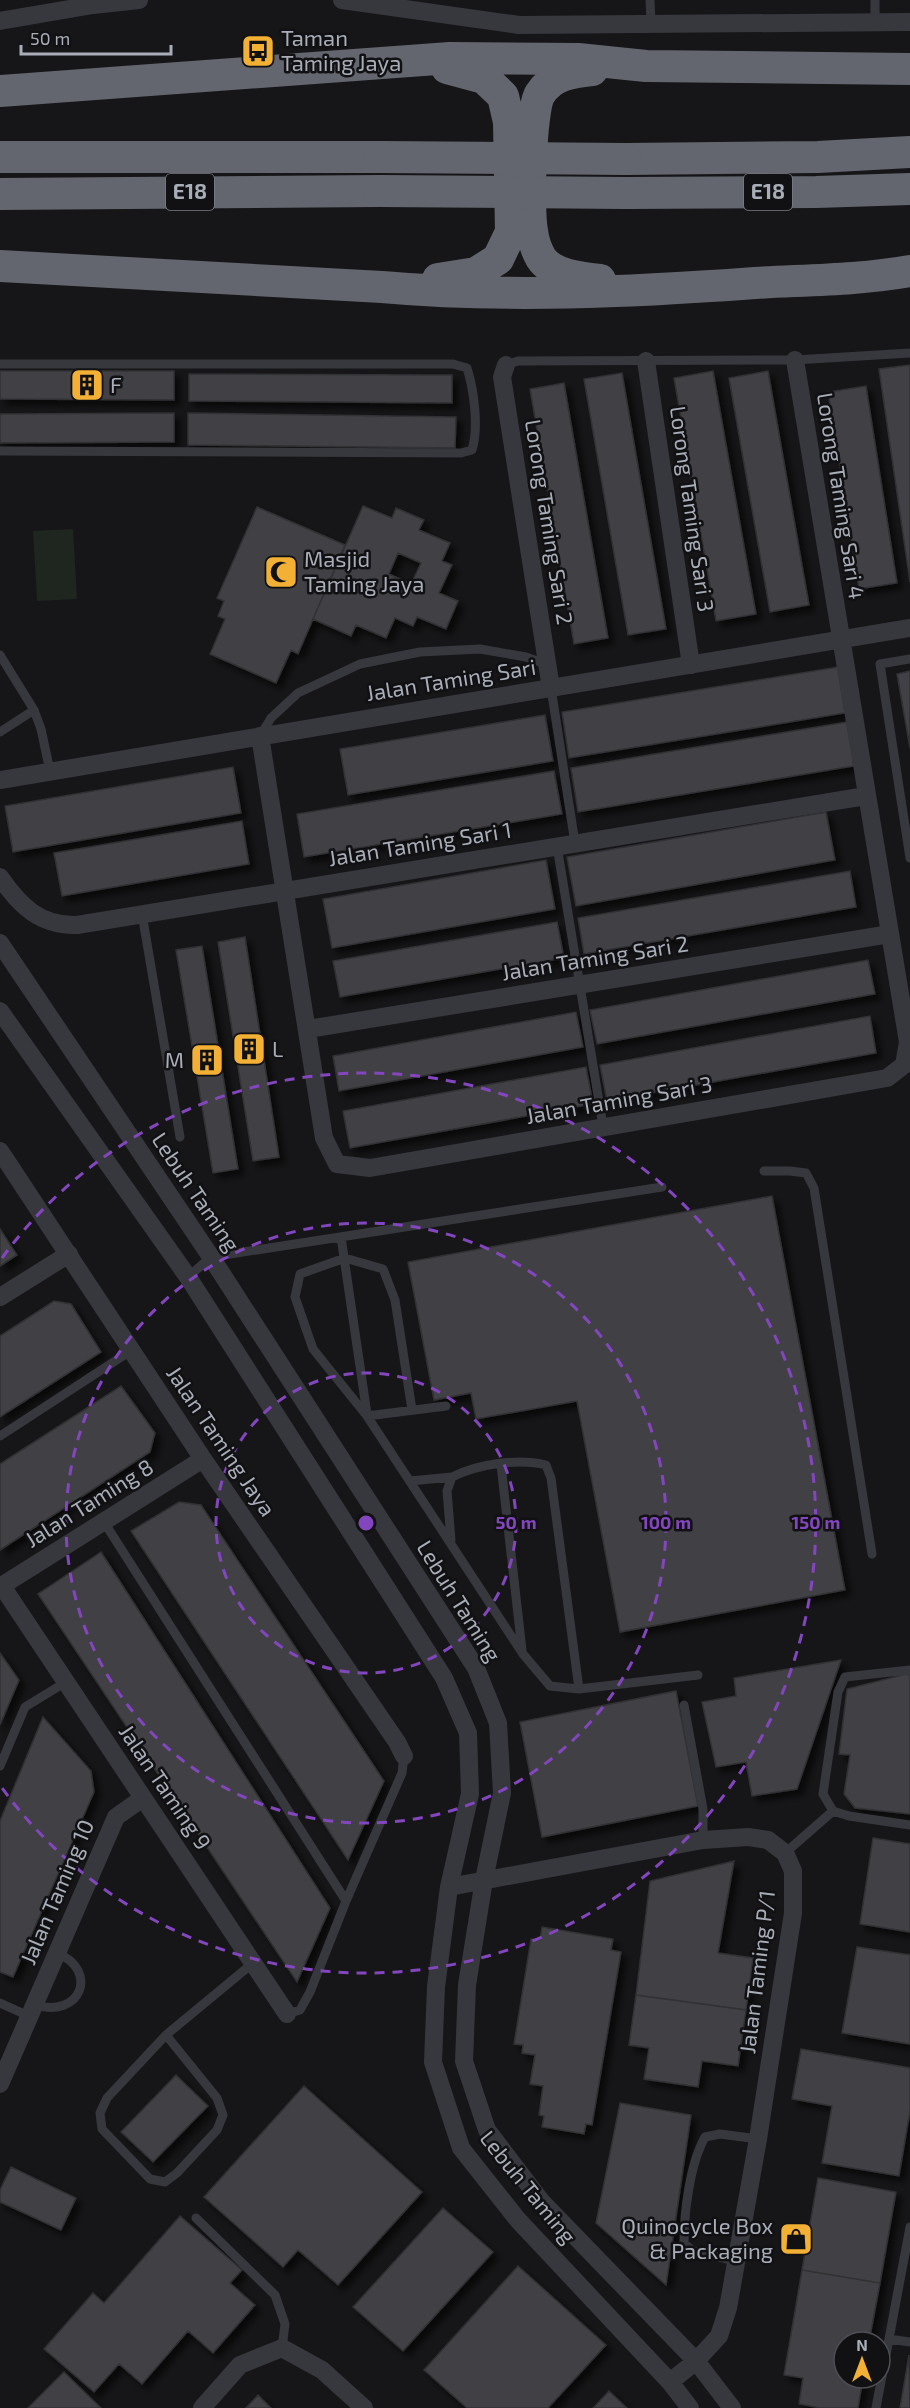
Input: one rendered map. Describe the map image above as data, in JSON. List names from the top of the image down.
{
  "streets": {
    "highway": ["E18"],
    "street": [
      "Lorong Taming Sari 4",
      "Lorong Taming Sari 3",
      "Lorong Taming Sari 2",
      "Jalan Taming Sari",
      "Jalan Taming Sari 1",
      "Jalan Taming Sari 2",
      "Jalan Taming Sari 3",
      "Lebuh Taming",
      "Jalan Taming Jaya",
      "Jalan Taming 8",
      "Jalan Taming 9",
      "Jalan Taming 10",
      "Jalan Taming P/1"
    ]
  },
  "crossings": [
    ["Lorong Taming Sari 4", "Jalan Taming Sari"],
    ["Lorong Taming Sari 4", "Jalan Taming Sari 1"],
    ["Lorong Taming Sari 4", "Jalan Taming Sari 2"],
    ["Lorong Taming Sari 4", "Jalan Taming Sari 3"],
    ["Lorong Taming Sari 3", "Jalan Taming Sari"],
    ["Lorong Taming Sari 2", "Jalan Taming Sari"],
    ["Jalan Taming Sari 2", "Jalan Taming Sari 3"],
    ["Lebuh Taming", "Jalan Taming P/1"],
    ["Jalan Taming Jaya", "Jalan Taming 8"],
    ["Jalan Taming 8", "Jalan Taming 9"],
    ["Jalan Taming 9", "Jalan Taming 10"]
  ],
  "places": {
    "bus stop": ["Taman Taming Jaya"],
    "building": ["F", "L", "M"],
    "mosque": ["Masjid Taming Jaya"],
    "shop": ["Quinocycle Box & Packaging"]
  },
  "scale_bar": "50 m",
  "north": "top",
  "rings": ["50 m", "100 m", "150 m"]
}
